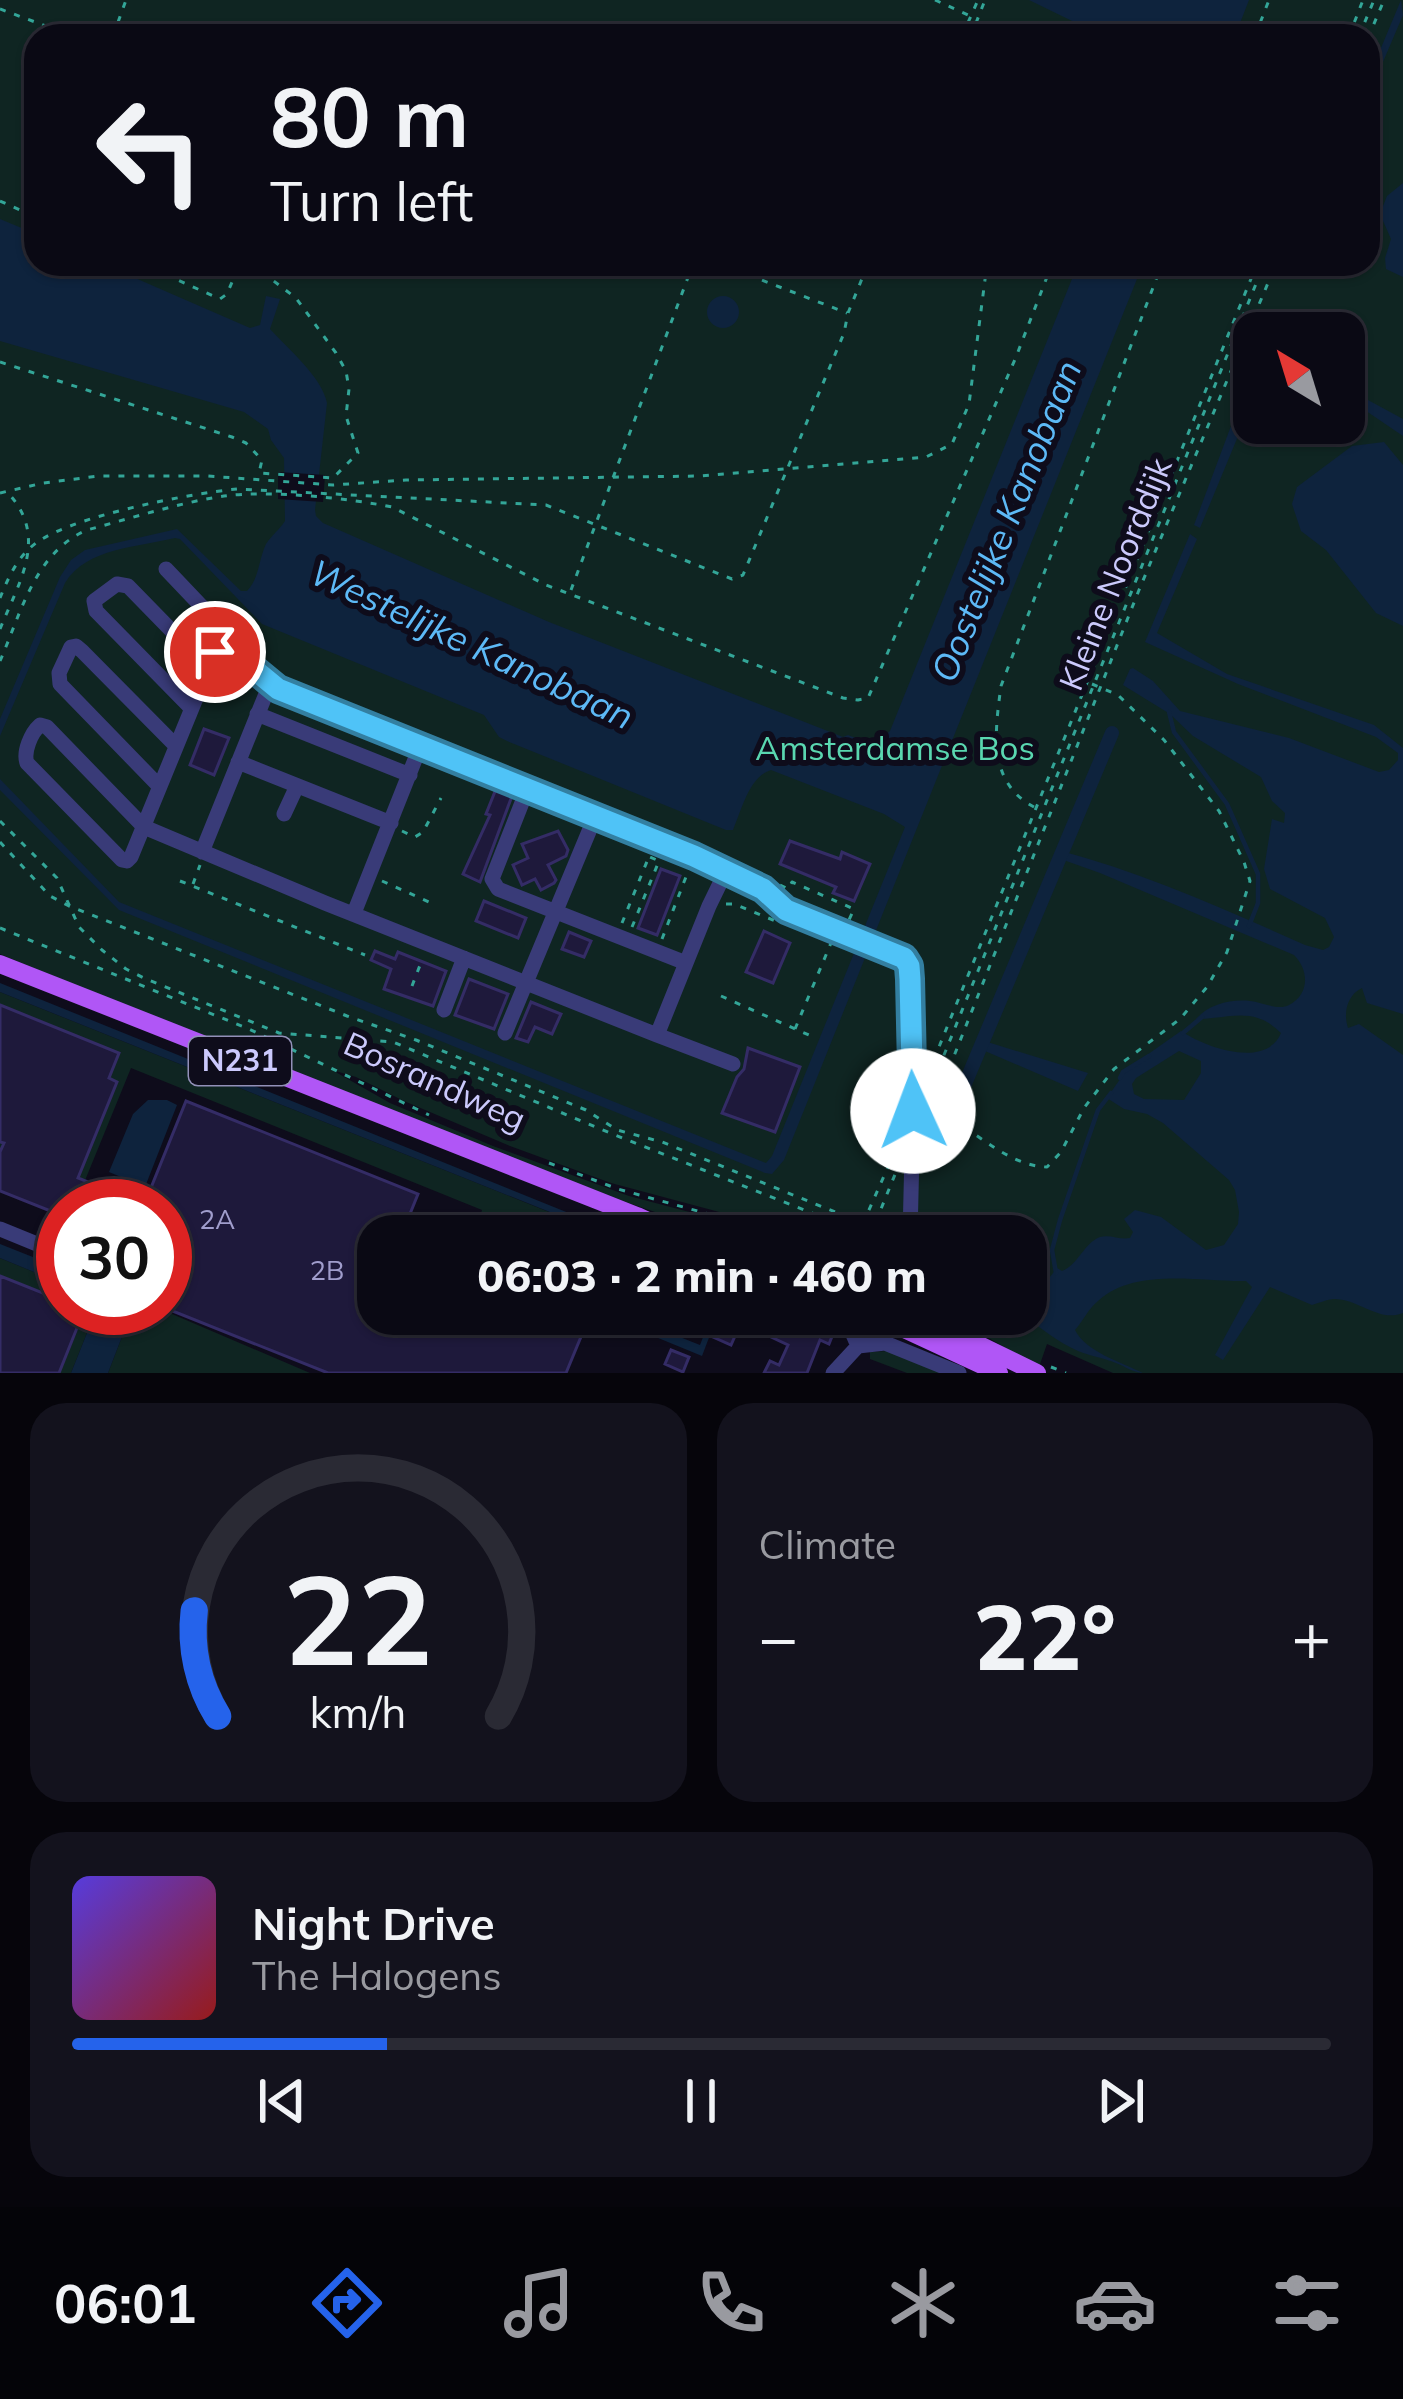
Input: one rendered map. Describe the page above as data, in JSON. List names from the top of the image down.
{
  "streets": {
    "main road": ["N231", "Bosrandweg"],
    "path": ["Kleine Noorddijk"]
  },
  "water": ["Oostelijke Kanobaan", "Westelijke Kanobaan"],
  "parks": ["Amsterdamse Bos"],
  "house_numbers": ["2A", "2B"],
  "north": "top left",
  "page": {
    "turn": ["80 m", "Turn left"],
    "limit": "30",
    "trip": "06:03 · 2 min · 460 m",
    "tile": "Climate",
    "heat": ["−", "22°", "+"],
    "song": ["Night Drive", "The Halogens"],
    "tabs": "06:01",
    "gauge": ["22", "km/h"]
  }
}
